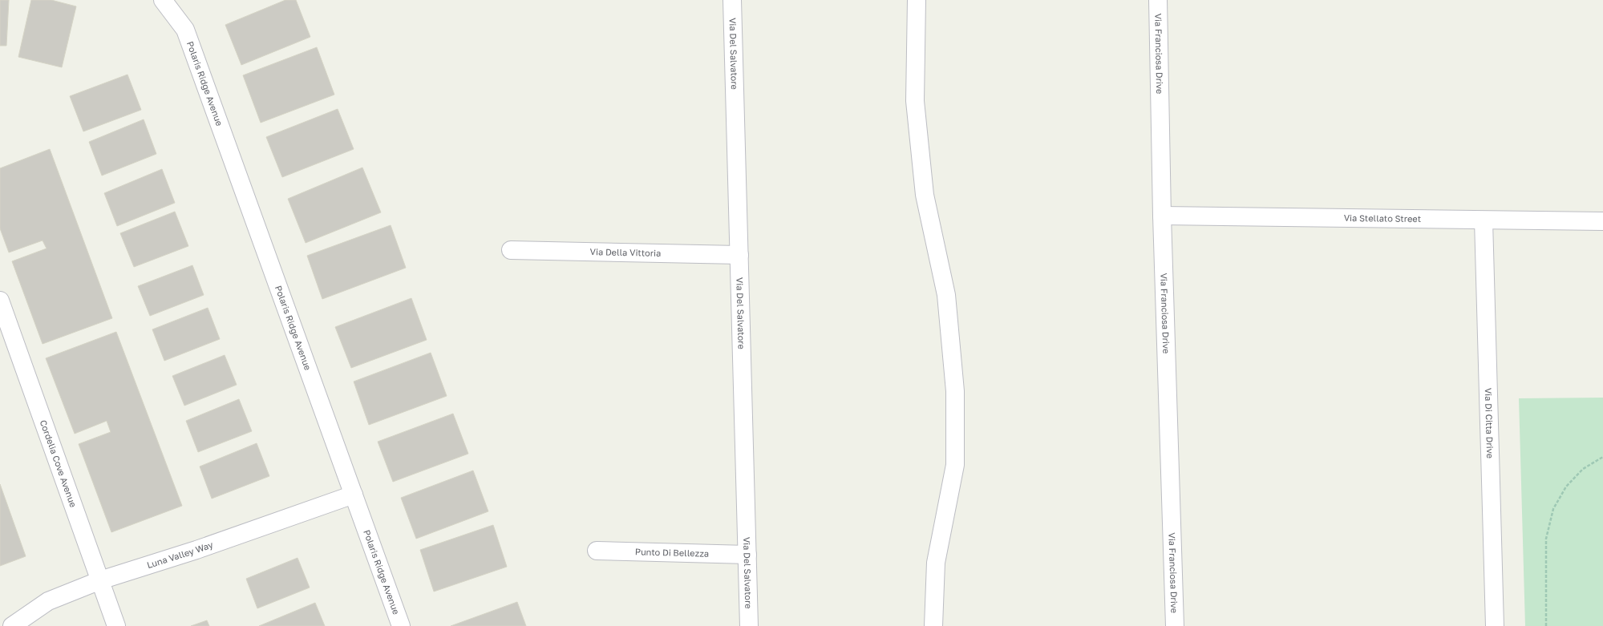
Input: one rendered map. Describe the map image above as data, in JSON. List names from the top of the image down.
{
  "streets": {
    "street": [
      "Via Del Salvatore",
      "Via Franciosa Drive",
      "Polaris Ridge Avenue",
      "Via Stellato Street",
      "Via Della Vittoria",
      "Via Di Citta Drive",
      "Cordelia Cove Avenue",
      "Punto Di Bellezza",
      "Luna Valley Way"
    ]
  },
  "crossings": [
    ["Via Del Salvatore", "Via Della Vittoria"],
    ["Via Del Salvatore", "Punto Di Bellezza"],
    ["Via Franciosa Drive", "Via Stellato Street"],
    ["Polaris Ridge Avenue", "Luna Valley Way"],
    ["Via Stellato Street", "Via Di Citta Drive"],
    ["Cordelia Cove Avenue", "Luna Valley Way"]
  ]
}
